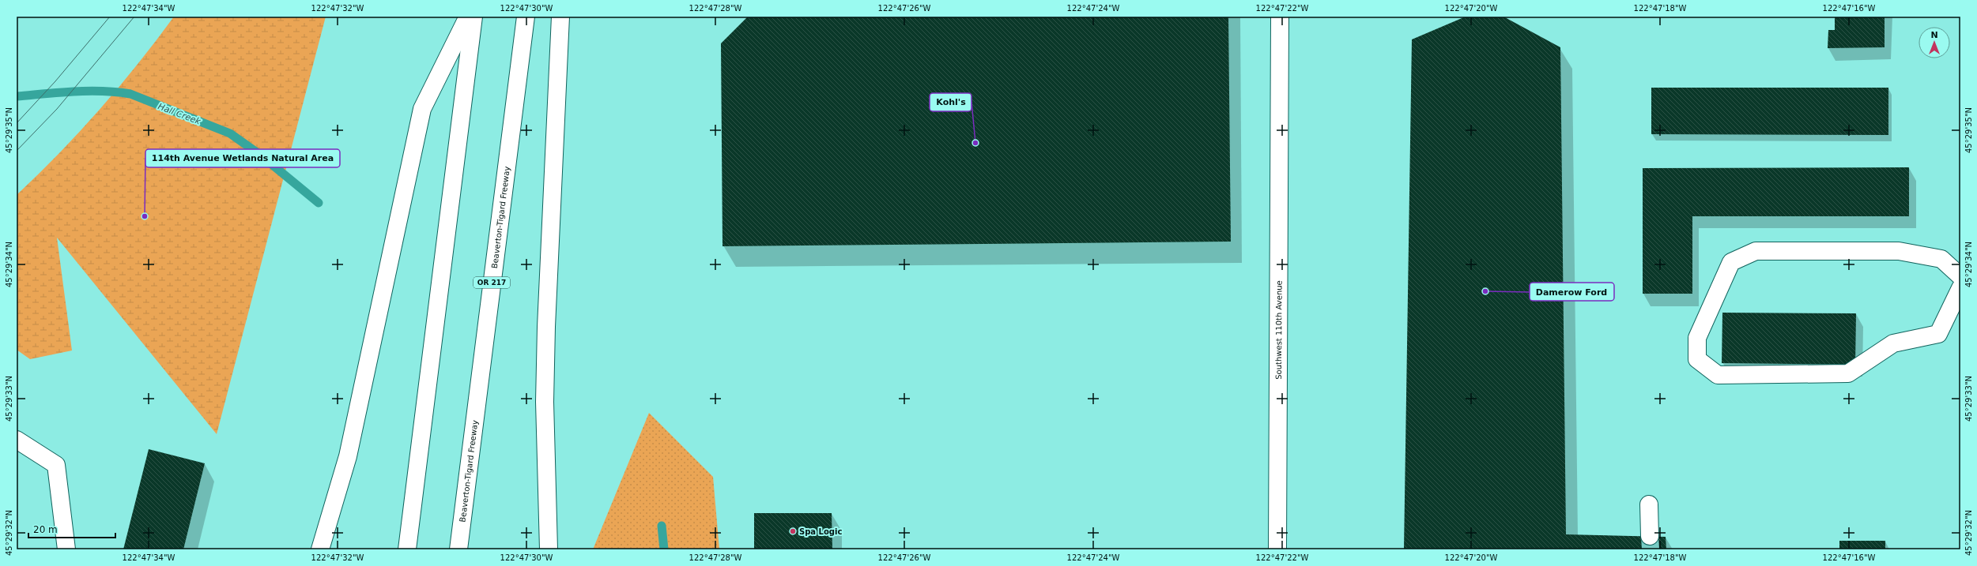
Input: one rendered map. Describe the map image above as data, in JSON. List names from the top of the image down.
{
  "streets": {
    "main road": ["Beaverton-Tigard Freeway", "OR 217", "Southwest 110th Avenue"]
  },
  "water": ["Hall Creek"],
  "places": [
    "Kohl's",
    "114th Avenue Wetlands Natural Area",
    "Damerow Ford",
    "Spa Logic"
  ],
  "scale_bar": "20 m",
  "north": "top",
  "coordinates": [
    "122°47'34\"W",
    "122°47'32\"W",
    "122°47'30\"W",
    "122°47'28\"W",
    "122°47'26\"W",
    "122°47'24\"W",
    "122°47'22\"W",
    "122°47'20\"W",
    "122°47'18\"W",
    "122°47'16\"W",
    "45°29'35\"N",
    "45°29'34\"N",
    "45°29'33\"N",
    "45°29'32\"N"
  ]
}
